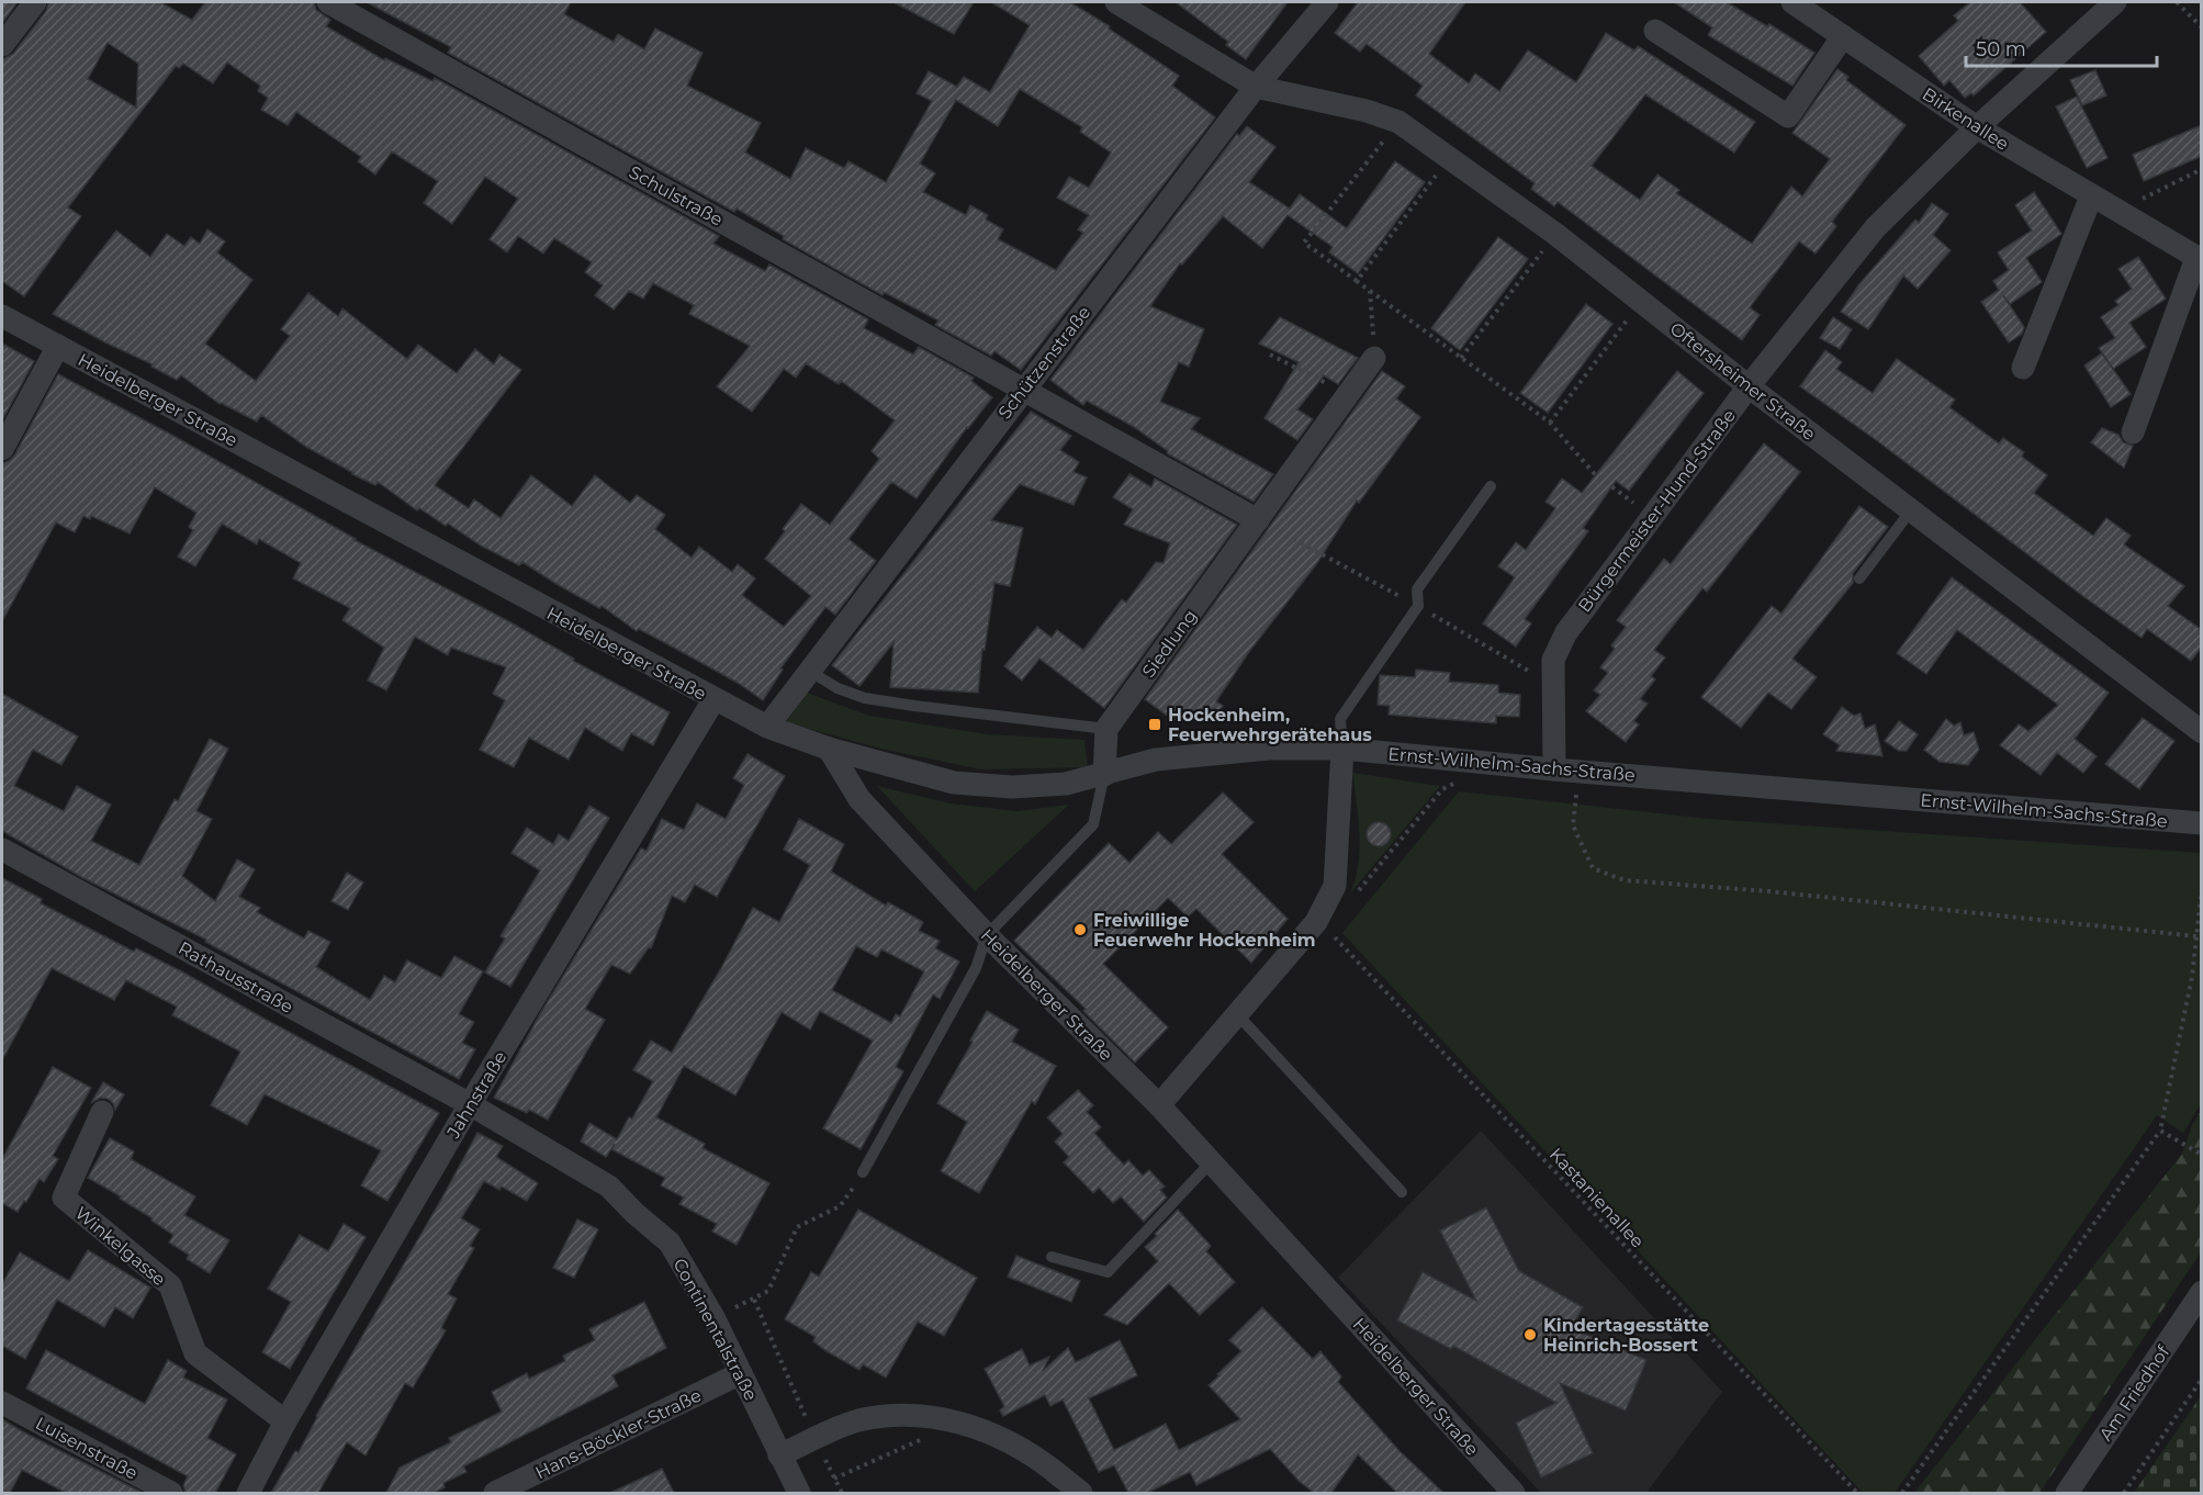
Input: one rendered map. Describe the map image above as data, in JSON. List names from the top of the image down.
{
  "streets": {
    "street": [
      "Birkenallee",
      "Schulstraße",
      "Schützenstraße",
      "Oftersheimer Straße",
      "Heidelberger Straße",
      "Bürgermeister-Hund-Straße",
      "Siedlung",
      "Ernst-Wilhelm-Sachs-Straße",
      "Rathausstraße",
      "Jahnstraße",
      "Winkelgasse",
      "Continentalstraße",
      "Am Friedhof",
      "Hans-Böckler-Straße",
      "Luisenstraße"
    ],
    "path": ["Kastanienallee"]
  },
  "crossings": [
    ["Birkenallee", "Bürgermeister-Hund-Straße"],
    ["Schulstraße", "Schützenstraße"],
    ["Schützenstraße", "Oftersheimer Straße"],
    ["Schützenstraße", "Heidelberger Straße"],
    ["Oftersheimer Straße", "Bürgermeister-Hund-Straße"],
    ["Heidelberger Straße", "Ernst-Wilhelm-Sachs-Straße"],
    ["Heidelberger Straße", "Jahnstraße"],
    ["Bürgermeister-Hund-Straße", "Ernst-Wilhelm-Sachs-Straße"],
    ["Rathausstraße", "Jahnstraße"],
    ["Rathausstraße", "Continentalstraße"],
    ["Jahnstraße", "Winkelgasse"],
    ["Jahnstraße", "Continentalstraße"],
    ["Continentalstraße", "Hans-Böckler-Straße"]
  ],
  "places": {
    "transit": ["Hockenheim, Feuerwehrgerätehaus"],
    "other": ["Freiwillige Feuerwehr Hockenheim", "Kindertagesstätte Heinrich-Bossert"]
  },
  "scale_bar": "50 m"
}
